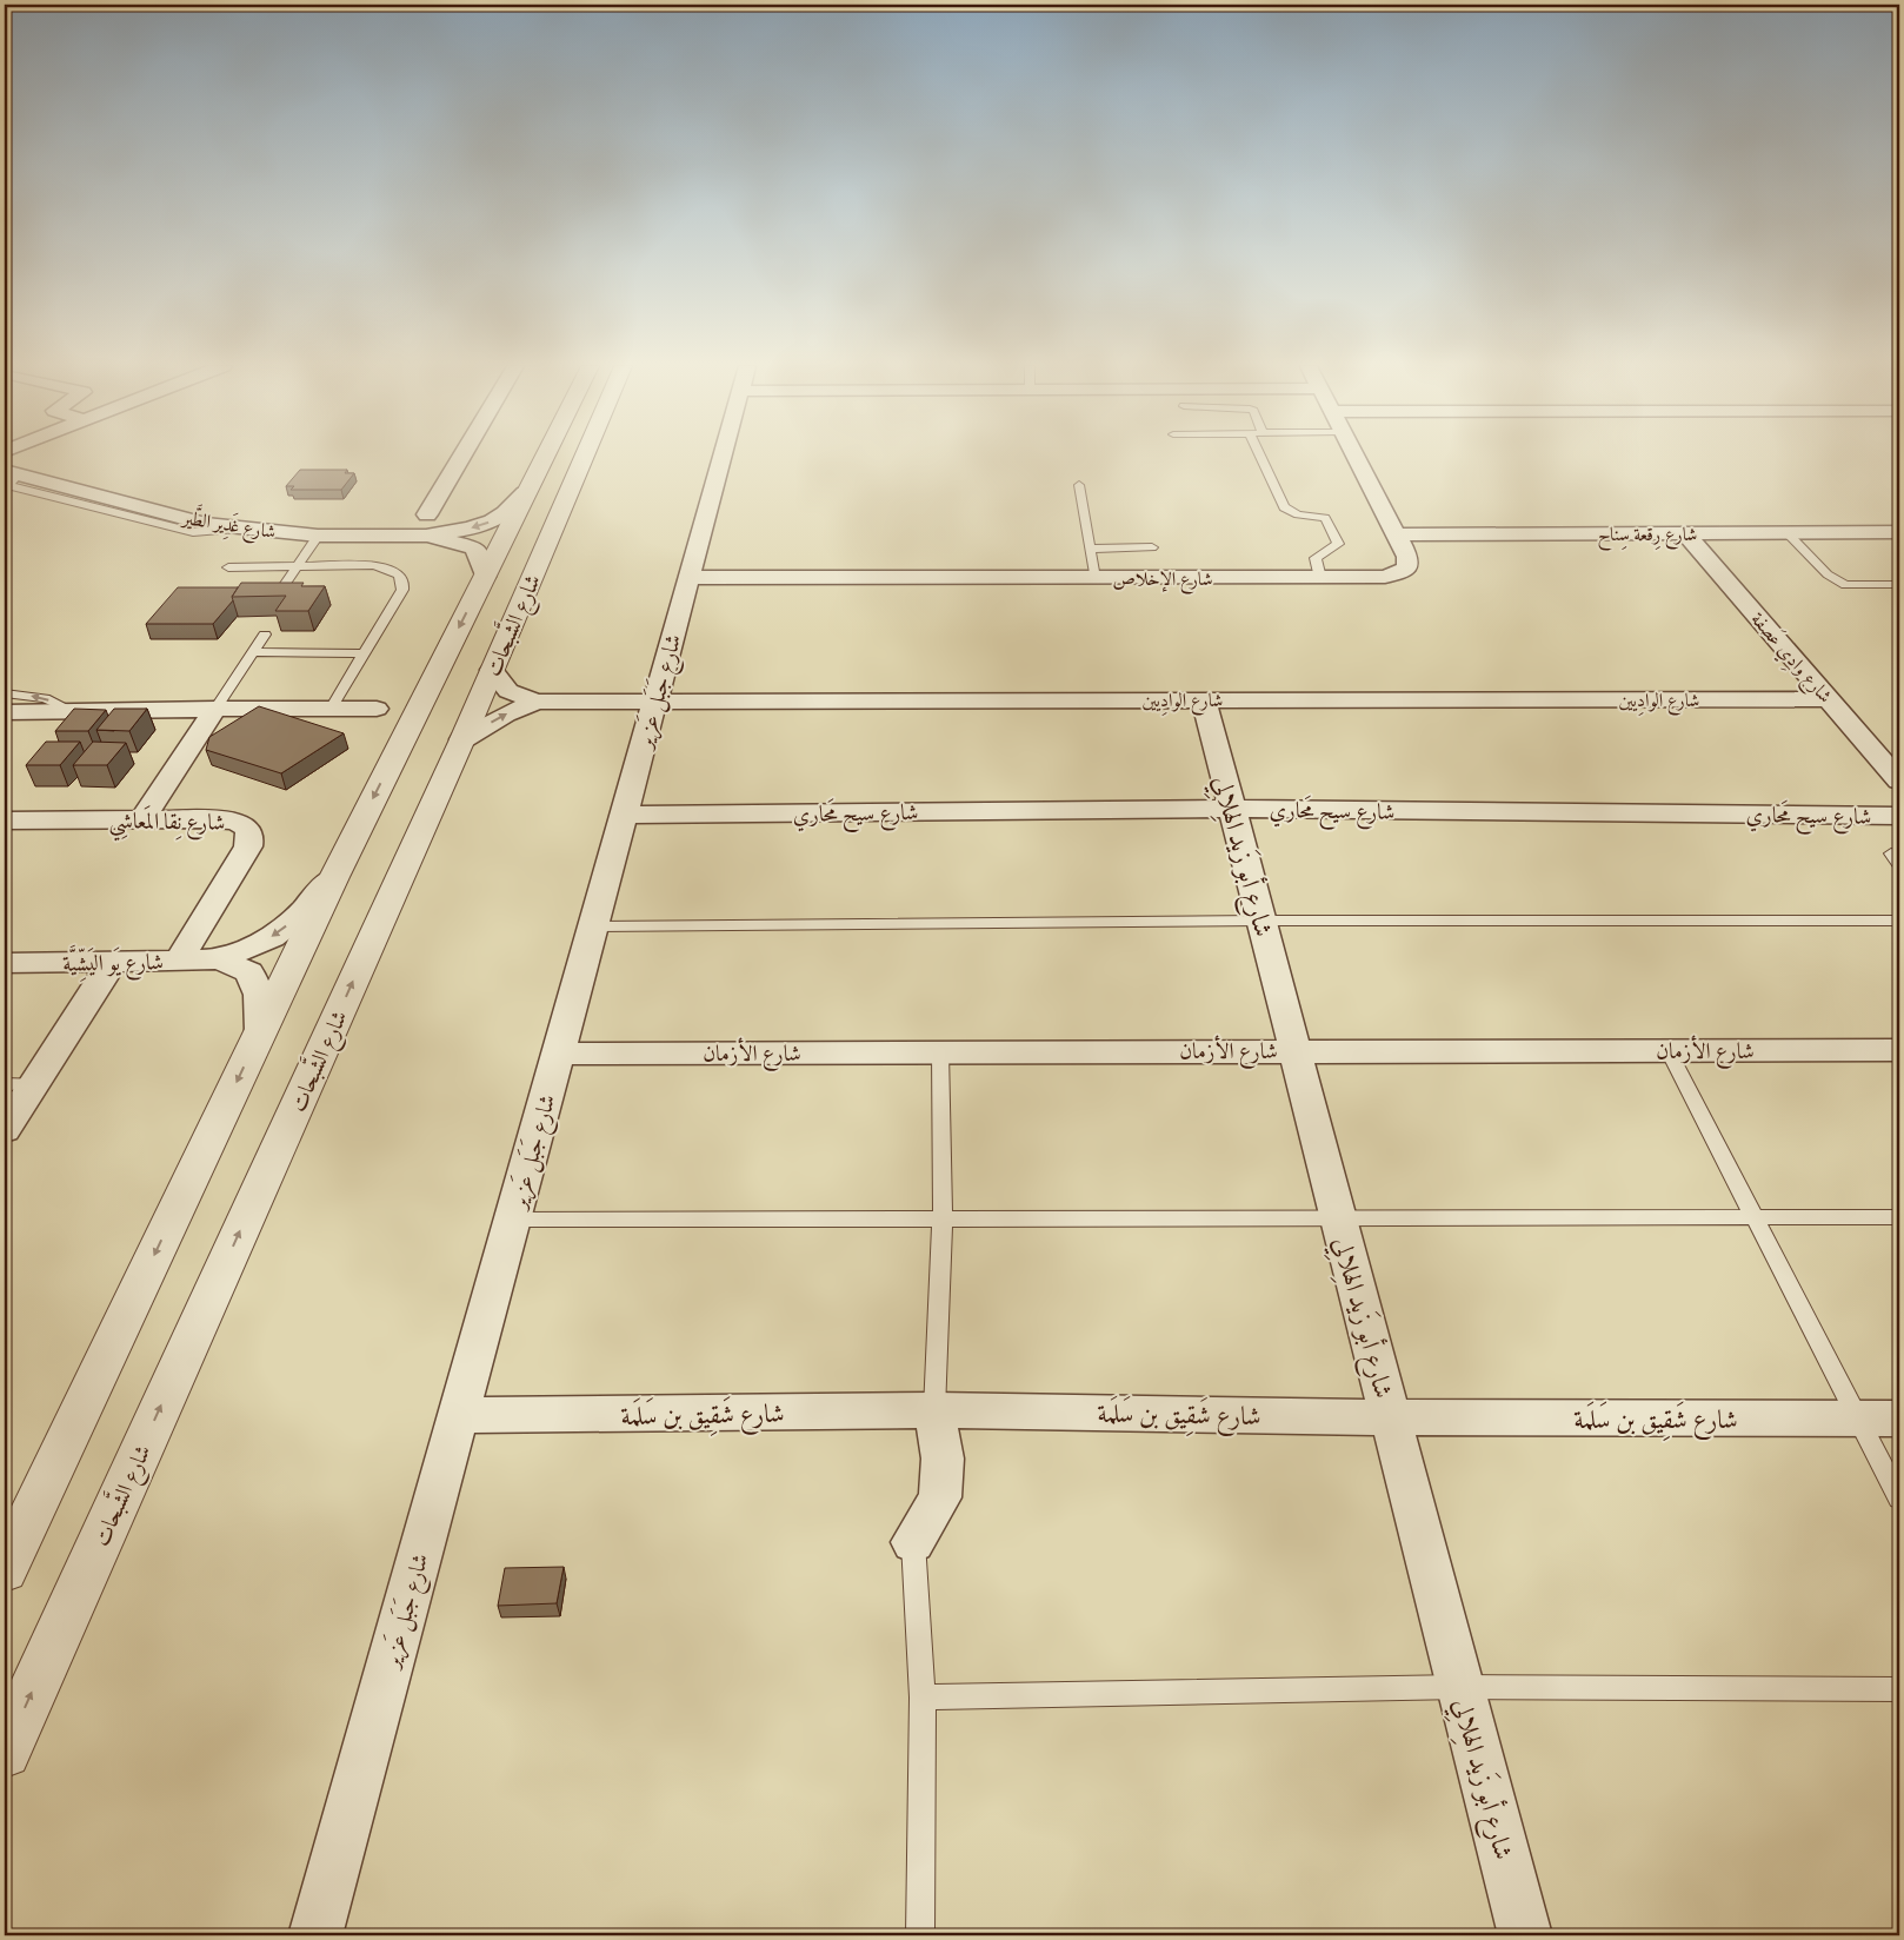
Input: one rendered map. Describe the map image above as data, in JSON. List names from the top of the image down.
{
  "streets": {
    "street": [
      "شارع غَدِير الطَّير",
      "شارع رِقعة سِناح",
      "شارع الإخلاص",
      "شارع الشَّبحات",
      "شارع وادِي عَصفة",
      "شارع جَبَل عَزير",
      "شارع الوادِيين",
      "شارع سيح مَحاري",
      "شارع نِقا المَعاشِي",
      "شارع أبو زَيد الهِلالِي",
      "شارع يَو اليَشِّيَّة",
      "شارع الأزمان",
      "شارع شَقِيق بن سَلَمة"
    ]
  },
  "crossings": [
    ["شارع غَدِير الطَّير", "شارع الشَّبحات"],
    ["شارع رِقعة سِناح", "شارع الإخلاص"],
    ["شارع رِقعة سِناح", "شارع وادِي عَصفة"],
    ["شارع الإخلاص", "شارع جَبَل عَزير"],
    ["شارع الشَّبحات", "شارع الوادِيين"],
    ["شارع الشَّبحات", "شارع يَو اليَشِّيَّة"],
    ["شارع وادِي عَصفة", "شارع الوادِيين"],
    ["شارع جَبَل عَزير", "شارع الوادِيين"],
    ["شارع جَبَل عَزير", "شارع سيح مَحاري"],
    ["شارع جَبَل عَزير", "شارع الأزمان"],
    ["شارع جَبَل عَزير", "شارع شَقِيق بن سَلَمة"],
    ["شارع الوادِيين", "شارع أبو زَيد الهِلالِي"],
    ["شارع سيح مَحاري", "شارع أبو زَيد الهِلالِي"],
    ["شارع نِقا المَعاشِي", "شارع يَو اليَشِّيَّة"],
    ["شارع أبو زَيد الهِلالِي", "شارع الأزمان"],
    ["شارع أبو زَيد الهِلالِي", "شارع شَقِيق بن سَلَمة"]
  ]
}
